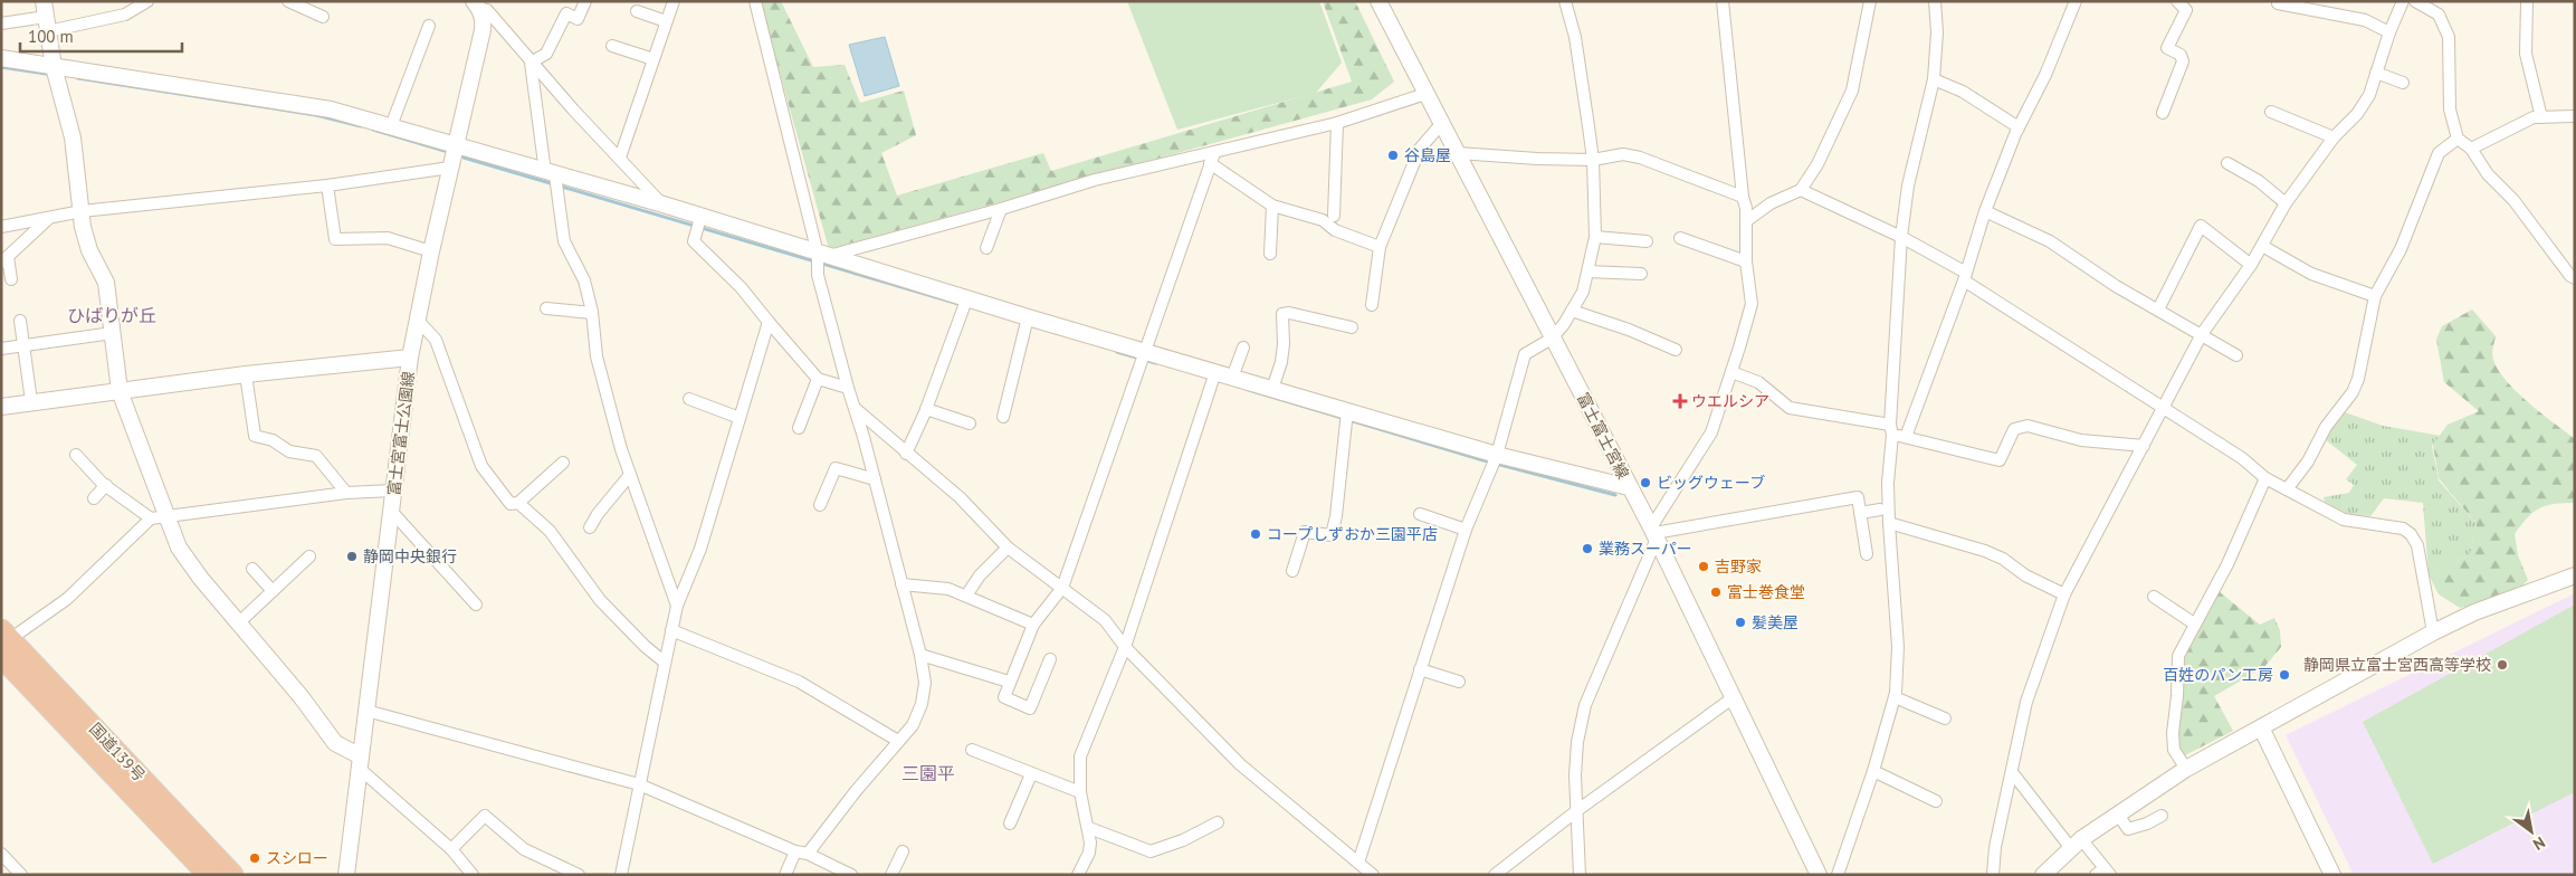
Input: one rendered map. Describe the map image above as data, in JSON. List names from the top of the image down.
{
  "streets": {
    "highway": ["国道139号"],
    "street": ["富士宮富士公園線", "富士富士宮線"]
  },
  "districts": ["ひばりが丘", "三園平"],
  "places": {
    "other": [
      "谷島屋",
      "ビッグウェーブ",
      "コープしずおか三園平店",
      "業務スーパー",
      "静岡中央銀行",
      "吉野家",
      "富士巻食堂",
      "髪美屋",
      "静岡県立富士宮西高等学校",
      "百姓のパン工房",
      "スシロー"
    ],
    "health": ["ウエルシア"]
  },
  "scale_bar": "100 m",
  "north": "bottom right"
}
